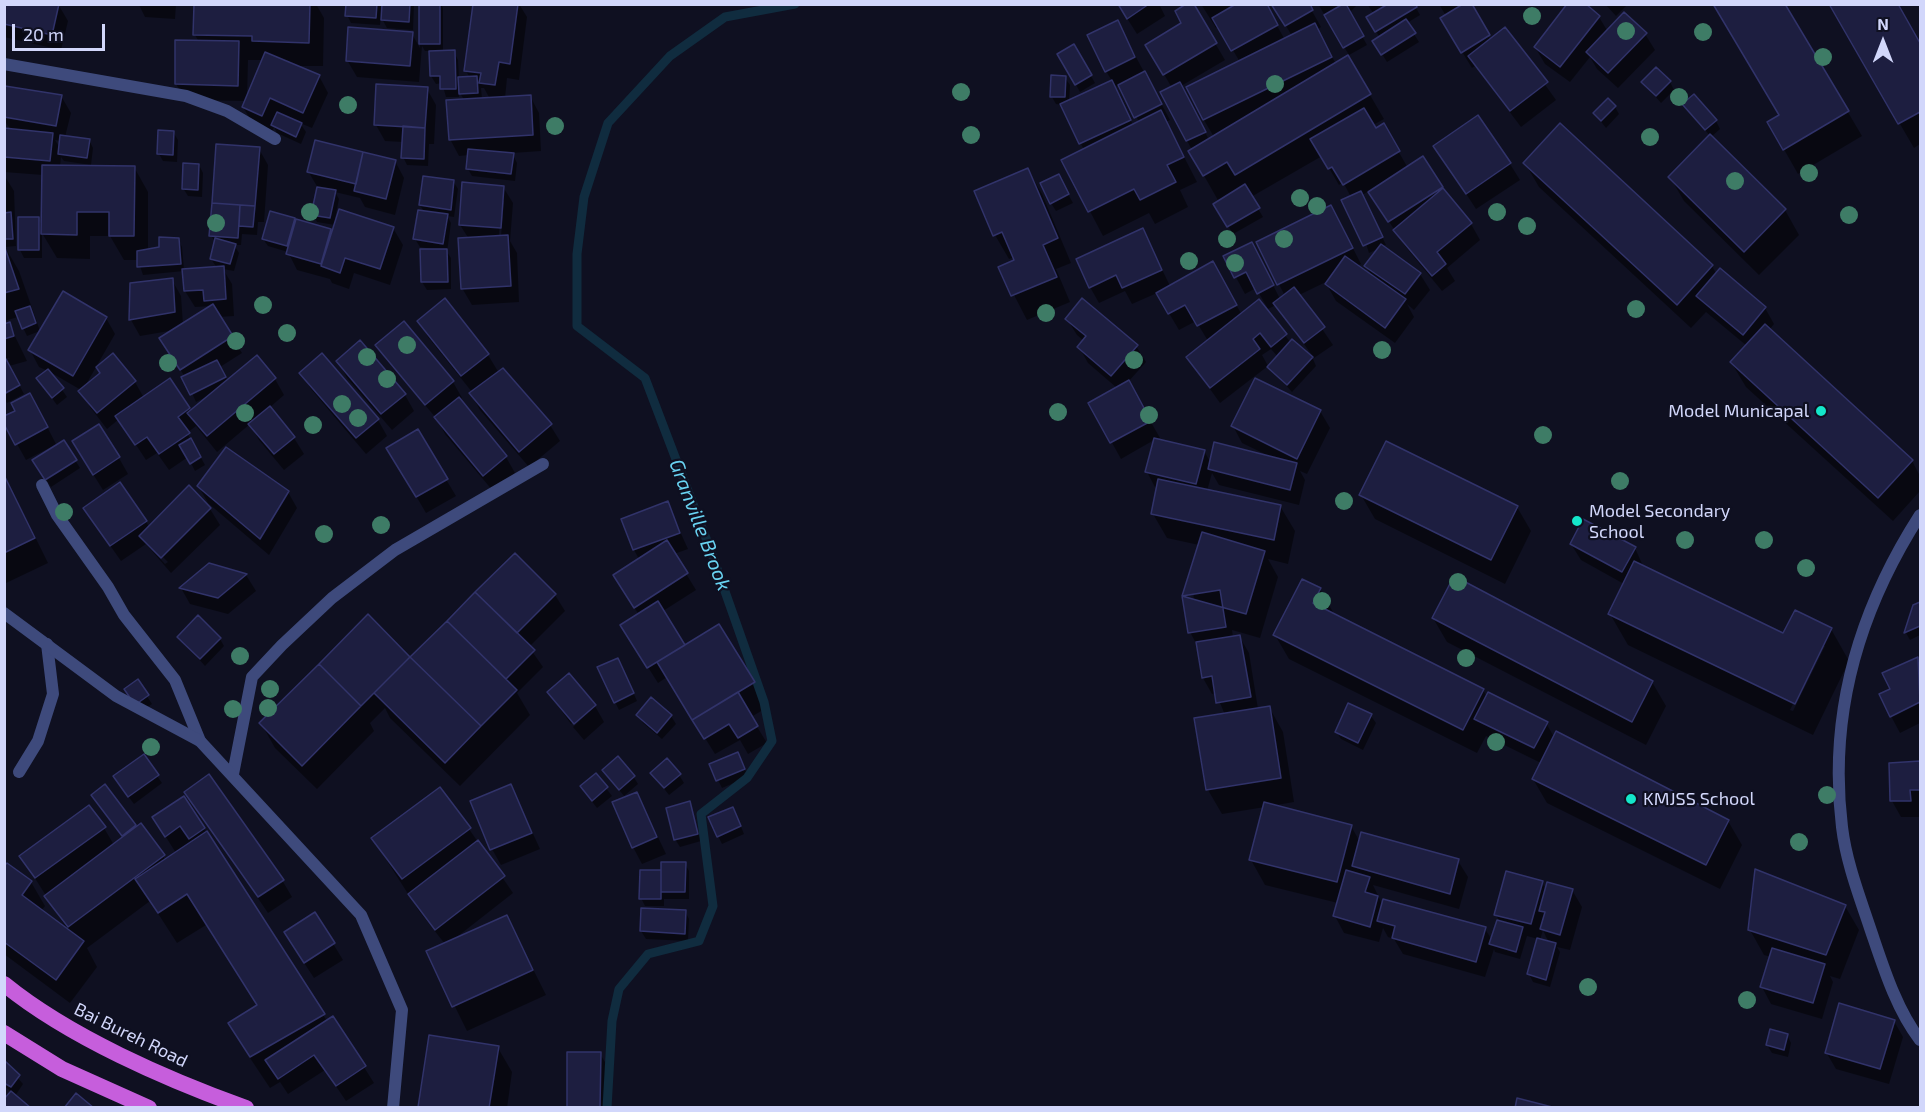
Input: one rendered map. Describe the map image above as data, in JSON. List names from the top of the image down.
{
  "streets": {
    "highway": ["Bai Bureh Road"]
  },
  "water": ["Granville Brook"],
  "places": ["Model Municapal", "Model Secondary School", "KMJSS School"],
  "scale_bar": "20 m",
  "north": "top"
}
